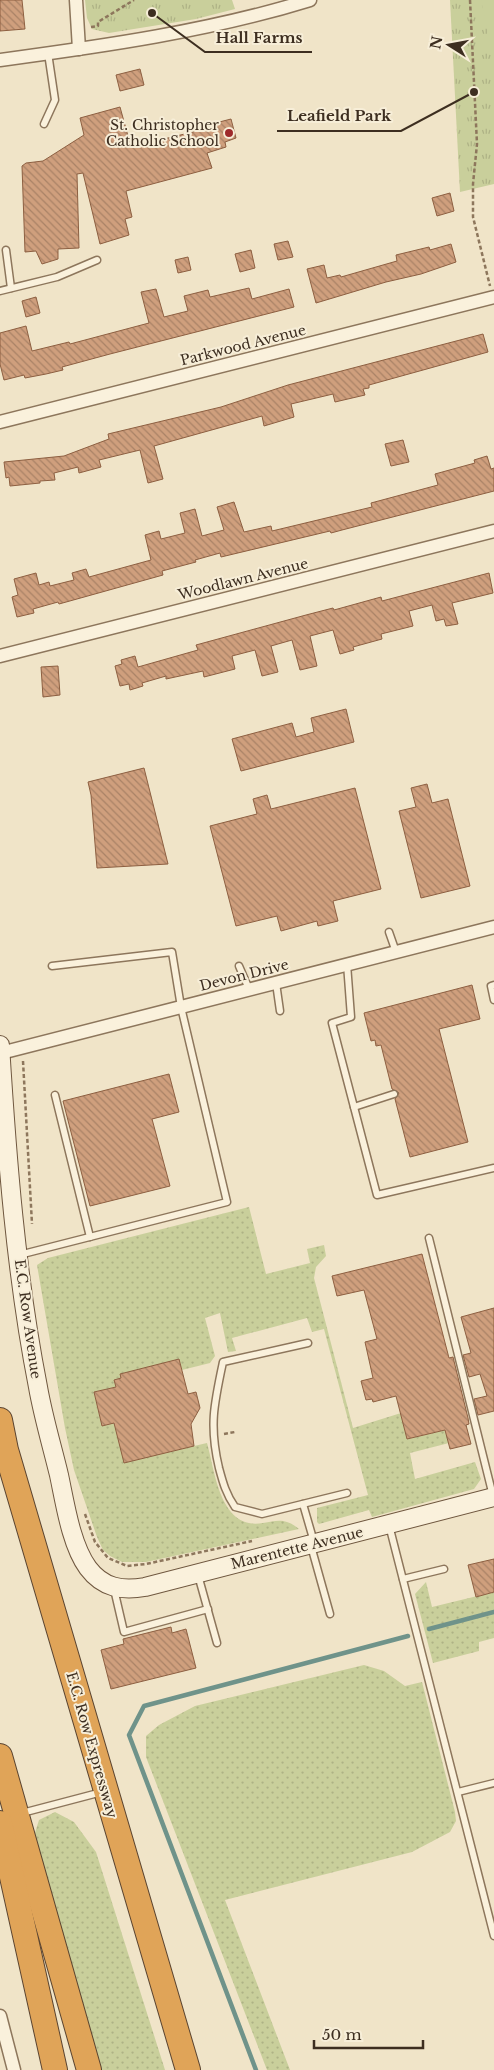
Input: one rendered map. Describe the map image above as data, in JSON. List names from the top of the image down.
{
  "streets": {
    "highway": ["E.C. Row Expressway"],
    "street": [
      "Parkwood Avenue",
      "Woodlawn Avenue",
      "Devon Drive",
      "E.C. Row Avenue",
      "Marentette Avenue"
    ]
  },
  "crossings": [
    ["Devon Drive", "E.C. Row Avenue"],
    ["E.C. Row Avenue", "Marentette Avenue"]
  ],
  "places": ["Hall Farms", "Leafield Park", "St. Christopher Catholic School"],
  "scale_bar": "50 m",
  "north": "left"
}
